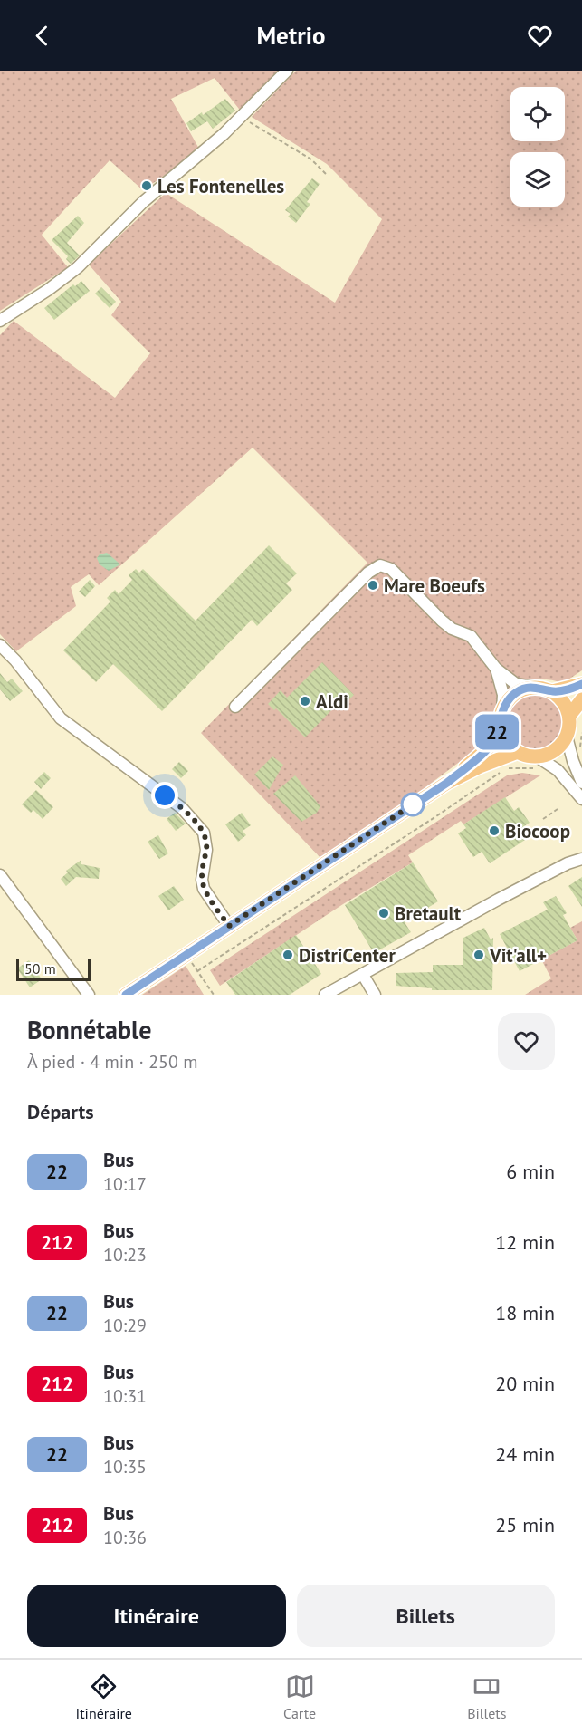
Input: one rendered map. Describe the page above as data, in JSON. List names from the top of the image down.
{
  "places": [
    "Les Fontenelles",
    "Mare Boeufs",
    "Aldi",
    "Biocoop",
    "Bretault",
    "DistriCenter",
    "Vit'all+"
  ],
  "lines": ["bus line 22"],
  "scale_bar": "50 m",
  "page": {
    "header": "Metrio",
    "on_map": "22",
    "scale": "50 m",
    "heading": [
      ["Bonnétable", "À pied · 4 min · 250 m"],
      "Départs"
    ],
    "list": [
      {
        "mark": "22",
        "name": "Bus",
        "note": "10:17",
        "value": "6 min"
      },
      {
        "mark": "212",
        "name": "Bus",
        "note": "10:23",
        "value": "12 min"
      },
      {
        "mark": "22",
        "name": "Bus",
        "note": "10:29",
        "value": "18 min"
      },
      {
        "mark": "212",
        "name": "Bus",
        "note": "10:31",
        "value": "20 min"
      },
      {
        "mark": "22",
        "name": "Bus",
        "note": "10:35",
        "value": "24 min"
      },
      {
        "mark": "212",
        "name": "Bus",
        "note": "10:36",
        "value": "25 min"
      }
    ],
    "buttons": ["Itinéraire", "Billets"],
    "tabs": ["Itinéraire", "Carte", "Billets"]
  }
}
